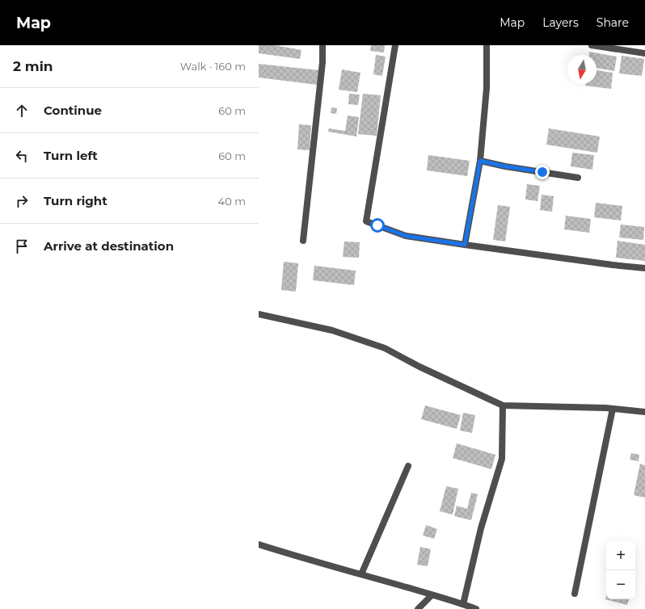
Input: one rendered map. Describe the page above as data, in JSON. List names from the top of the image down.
{
  "north": "bottom",
  "page": {
    "header": "Map",
    "nav": ["Map", "Layers", "Share"],
    "heading": ["2 min", "Walk · 160 m"],
    "list": [
      ["Continue", "60 m"],
      ["Turn left", "60 m"],
      ["Turn right", "40 m"],
      "Arrive at destination"
    ],
    "map_buttons": ["+", "−"]
  }
}
